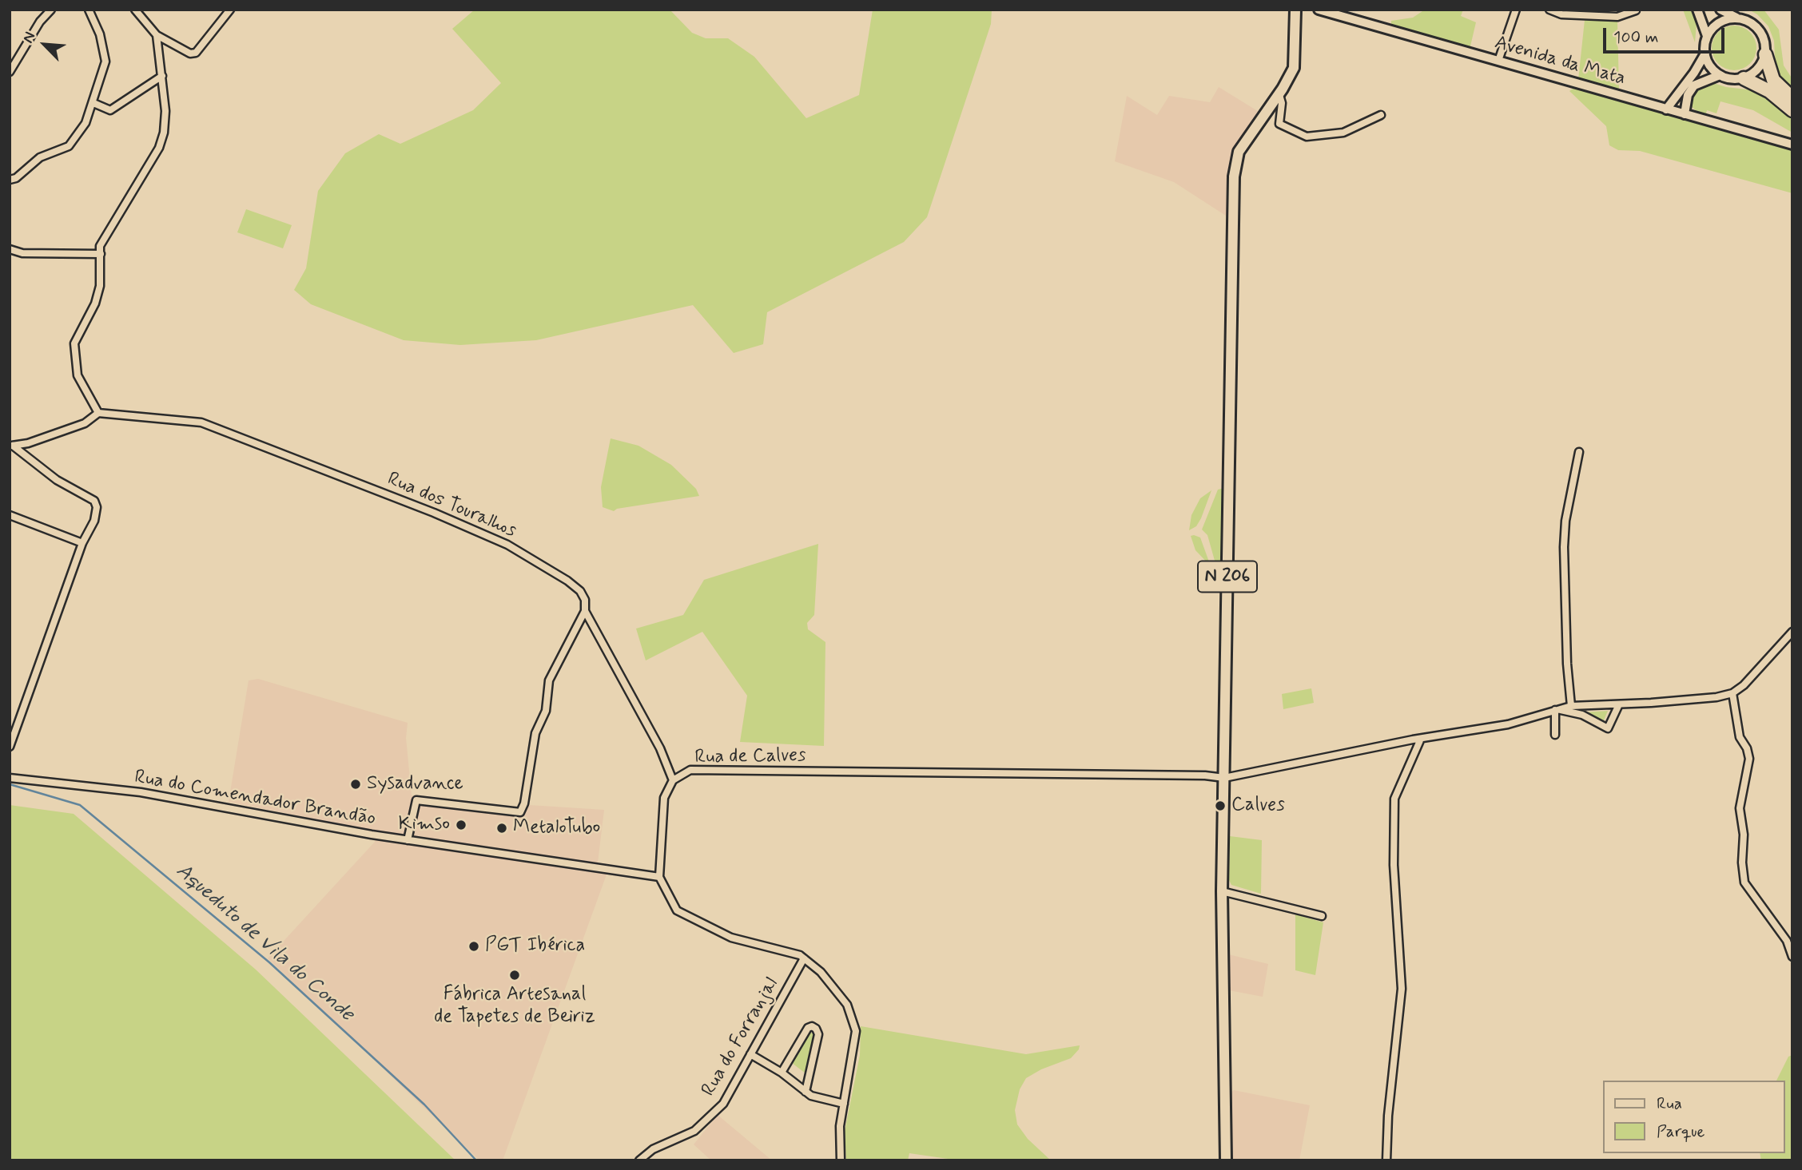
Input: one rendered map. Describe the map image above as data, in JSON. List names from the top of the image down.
{
  "streets": {
    "main road": ["N 206"],
    "street": [
      "Avenida da Mata",
      "Rua dos Touralhos",
      "Rua de Calves",
      "Rua do Comendador Brandão",
      "Rua do Forranjal"
    ]
  },
  "crossings": [
    ["Rua dos Touralhos", "Rua de Calves"],
    ["N 206", "Rua de Calves"],
    ["Rua de Calves", "Rua do Comendador Brandão"]
  ],
  "water": ["Aqueduto de Vila do Conde"],
  "places": [
    "Sysadvance",
    "Calves",
    "Kimso",
    "MetaloTubo",
    "PGT Ibérica",
    "Fábrica Artesanal de Tapetes de Beiriz"
  ],
  "legend": ["Rua", "Parque"],
  "scale_bar": "100 m",
  "north": "top left"
}
